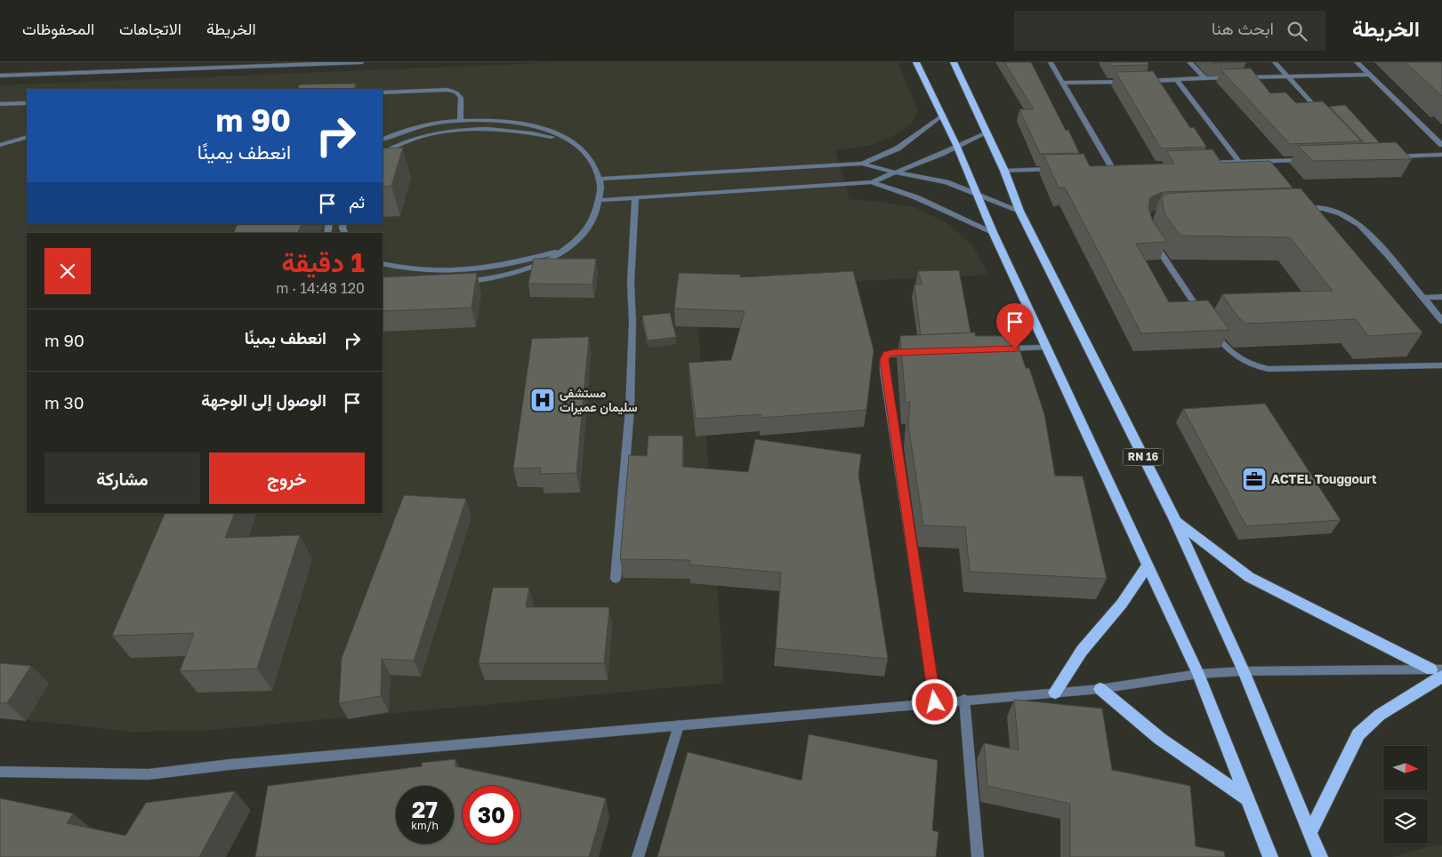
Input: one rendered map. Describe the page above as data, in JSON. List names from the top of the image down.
{
  "streets": {
    "main road": ["RN 16"]
  },
  "places": {
    "hospital": ["مستشفى سليمان عميرات"],
    "office": ["ACTEL Touggourt"]
  },
  "north": "right",
  "page": {
    "header": "الخريطة",
    "search": "ابحث هنا",
    "nav": ["الخريطة", "الاتجاهات", "المحفوظات"],
    "turn": ["90 m", "انعطف يمينًا"],
    "then": "ثم",
    "heading": ["1 دقيقة", "120 m · 14:48"],
    "list": [
      {
        "name": "انعطف يمينًا",
        "value": "90 m"
      },
      {
        "name": "الوصول إلى الوجهة",
        "value": "30 m"
      }
    ],
    "buttons": ["خروج", "مشاركة"],
    "speed": "27 km/h",
    "limit": "30"
  }
}
